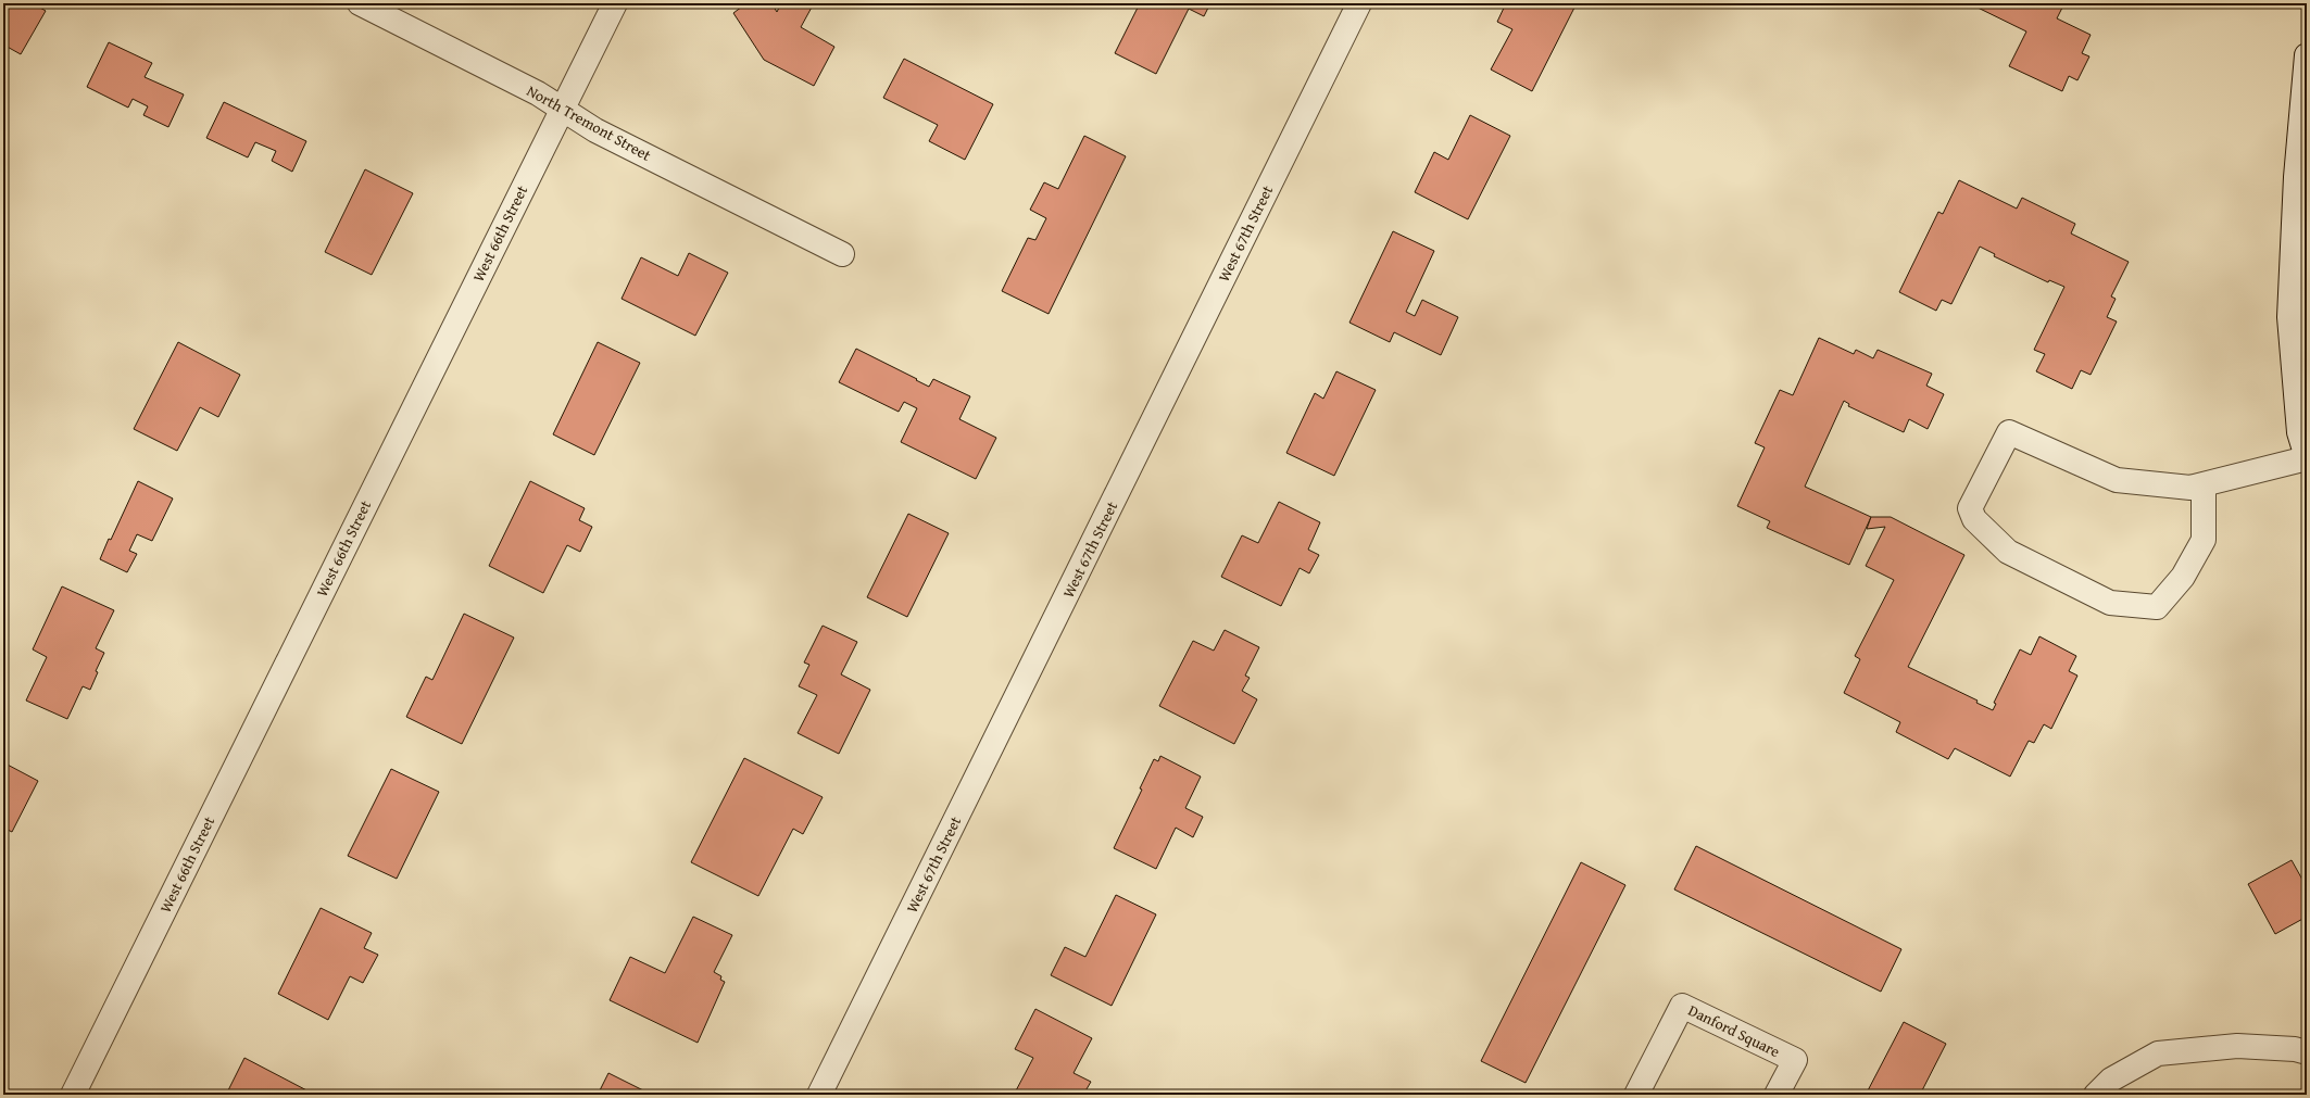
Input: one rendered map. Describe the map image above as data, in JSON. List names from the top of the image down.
{
  "streets": {
    "street": [
      "North Tremont Street",
      "West 66th Street",
      "West 67th Street",
      "Danford Square"
    ]
  },
  "crossings": [
    ["North Tremont Street", "West 66th Street"]
  ]
}
